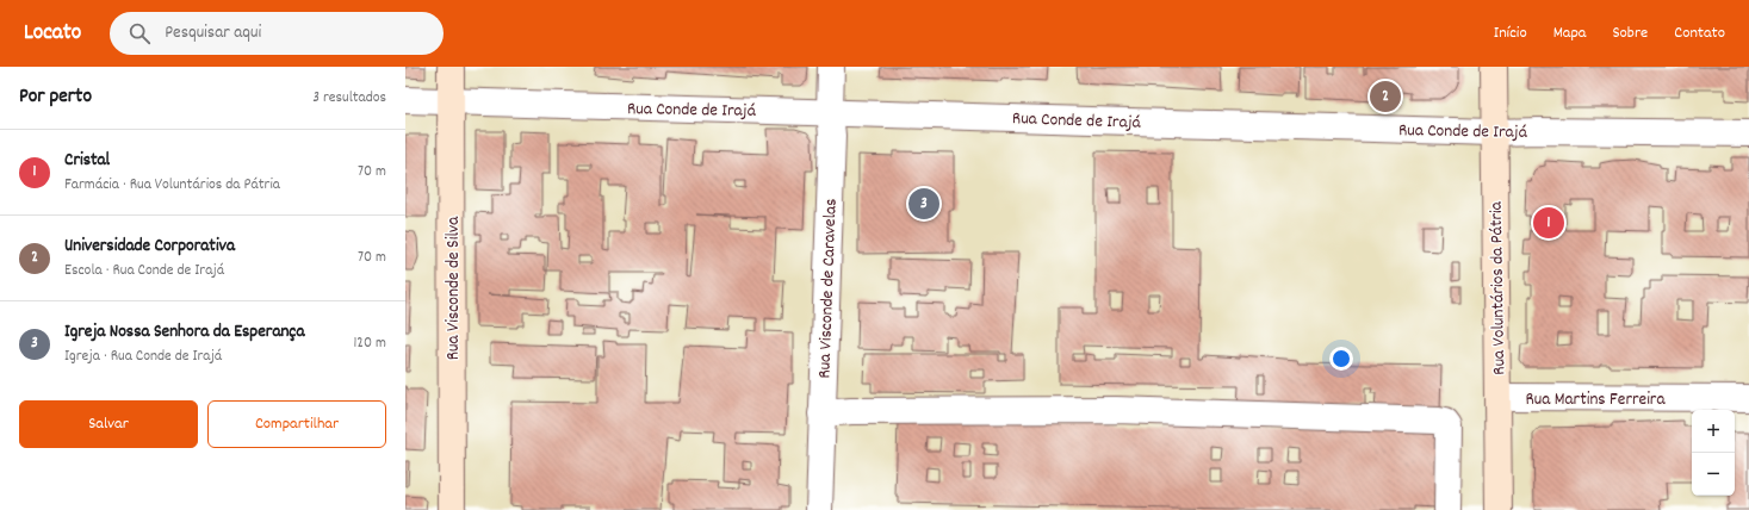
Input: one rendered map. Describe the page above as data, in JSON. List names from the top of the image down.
{
  "streets": {
    "main road": ["Rua Visconde de Silva", "Rua Voluntários da Pátria"],
    "street": ["Rua Conde de Irajá", "Rua Visconde de Caravelas", "Rua Martins Ferreira"]
  },
  "crossings": [
    ["Rua Conde de Irajá", "Rua Visconde de Silva"],
    ["Rua Conde de Irajá", "Rua Visconde de Caravelas"],
    ["Rua Conde de Irajá", "Rua Voluntários da Pátria"],
    ["Rua Voluntários da Pátria", "Rua Martins Ferreira"]
  ],
  "page": {
    "header": "Locato",
    "search": "Pesquisar aqui",
    "nav": [
      "Início",
      "Mapa",
      "Sobre",
      "Contato"
    ],
    "heading": ["Por perto", "3 resultados"],
    "pins": ["2", "3", "1"],
    "list": [
      {
        "mark": "1",
        "name": "Cristal",
        "note": "Farmácia · Rua Voluntários da Pátria",
        "value": "70 m"
      },
      {
        "mark": "2",
        "name": "Universidade Corporativa",
        "note": "Escola · Rua Conde de Irajá",
        "value": "70 m"
      },
      {
        "mark": "3",
        "name": "Igreja Nossa Senhora da Esperança",
        "note": "Igreja · Rua Conde de Irajá",
        "value": "120 m"
      }
    ],
    "buttons": ["Salvar", "Compartilhar"],
    "map_buttons": ["+", "−"]
  }
}
